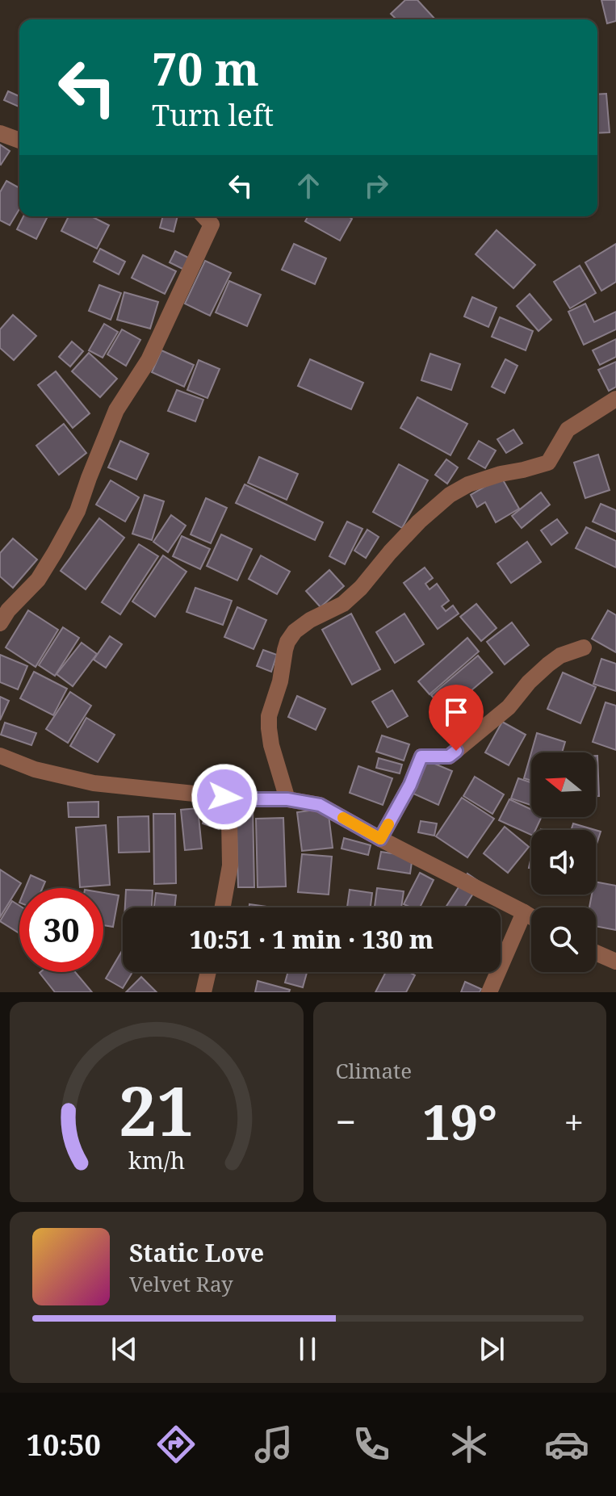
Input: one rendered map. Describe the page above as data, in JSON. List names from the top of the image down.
{
  "north": "left",
  "page": {
    "turn": ["70 m", "Turn left"],
    "limit": "30",
    "trip": "10:51 · 1 min · 130 m",
    "tile": "Climate",
    "heat": ["−", "19°", "+"],
    "song": ["Static Love", "Velvet Ray"],
    "tabs": "10:50",
    "gauge": ["21", "km/h"]
  }
}
